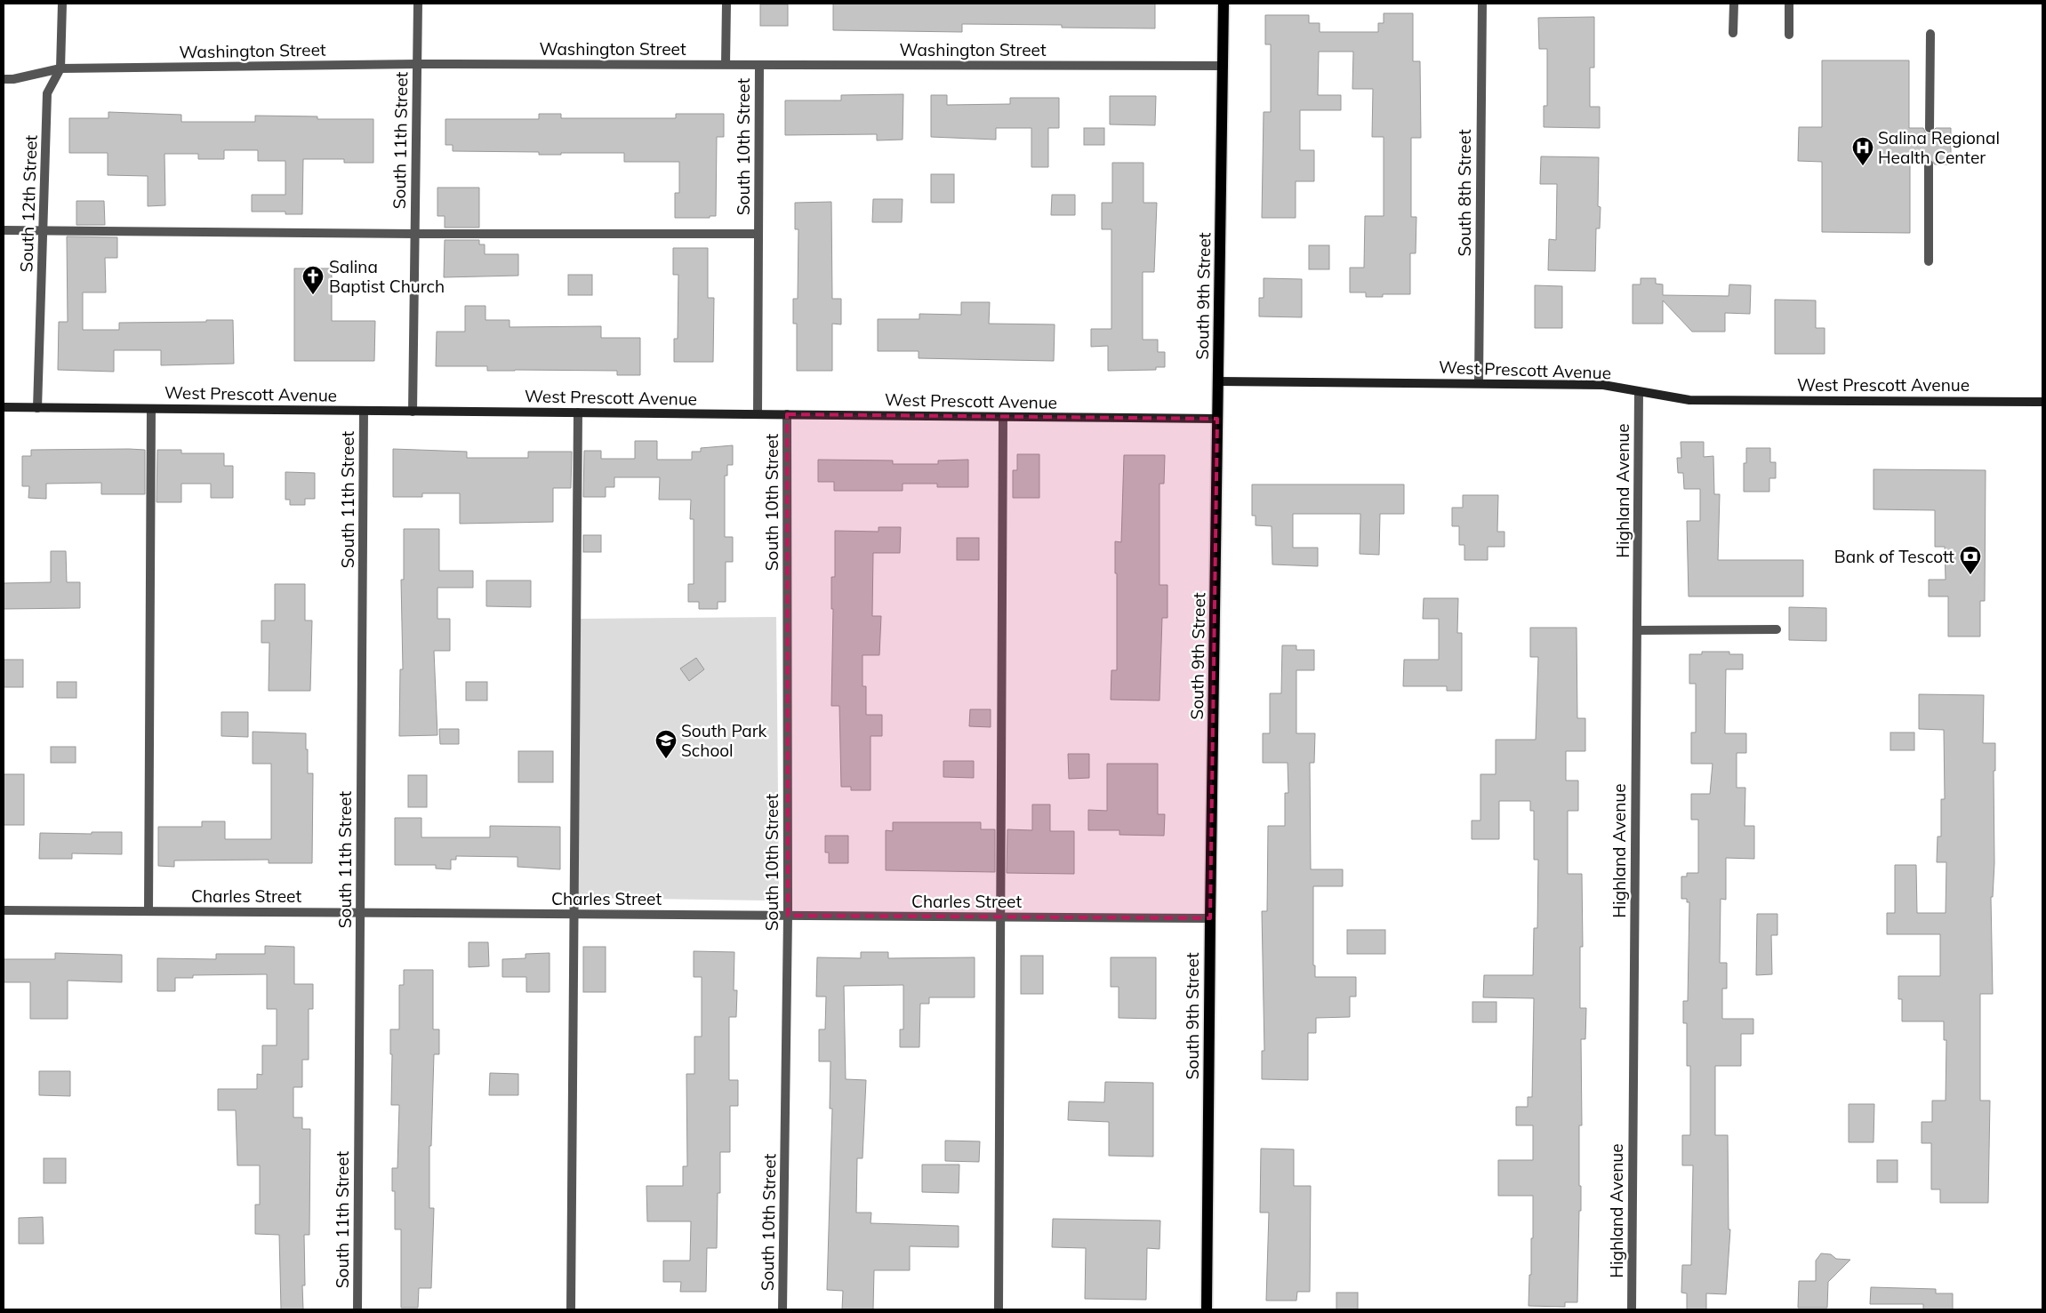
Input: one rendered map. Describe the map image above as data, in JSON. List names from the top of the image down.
{
  "streets": {
    "main road": ["South 9th Street"],
    "street": [
      "Washington Street",
      "South 11th Street",
      "South 10th Street",
      "South 8th Street",
      "South 12th Street",
      "West Prescott Avenue",
      "Highland Avenue",
      "Charles Street"
    ]
  },
  "crossings": [
    ["Washington Street", "South 11th Street"],
    ["Washington Street", "South 10th Street"],
    ["Washington Street", "South 12th Street"],
    ["Washington Street", "South 9th Street"],
    ["South 11th Street", "West Prescott Avenue"],
    ["South 11th Street", "Charles Street"],
    ["South 10th Street", "West Prescott Avenue"],
    ["South 10th Street", "Charles Street"],
    ["South 8th Street", "West Prescott Avenue"],
    ["South 12th Street", "West Prescott Avenue"],
    ["South 9th Street", "West Prescott Avenue"],
    ["South 9th Street", "Charles Street"],
    ["West Prescott Avenue", "Highland Avenue"]
  ],
  "places": {
    "hospital": ["Salina Regional Health Center"],
    "church": ["Salina Baptist Church"],
    "bank": ["Bank of Tescott"],
    "school or university": ["South Park School"]
  }
}
